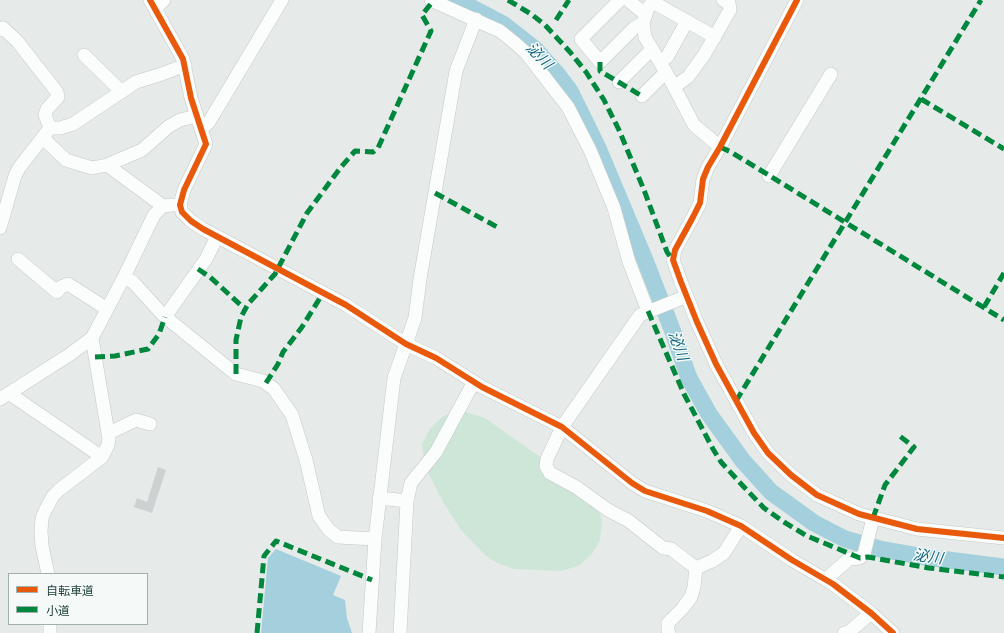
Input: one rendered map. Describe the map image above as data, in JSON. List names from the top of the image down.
{
  "water": ["泌川"],
  "legend": ["自転車道", "小道"]
}
